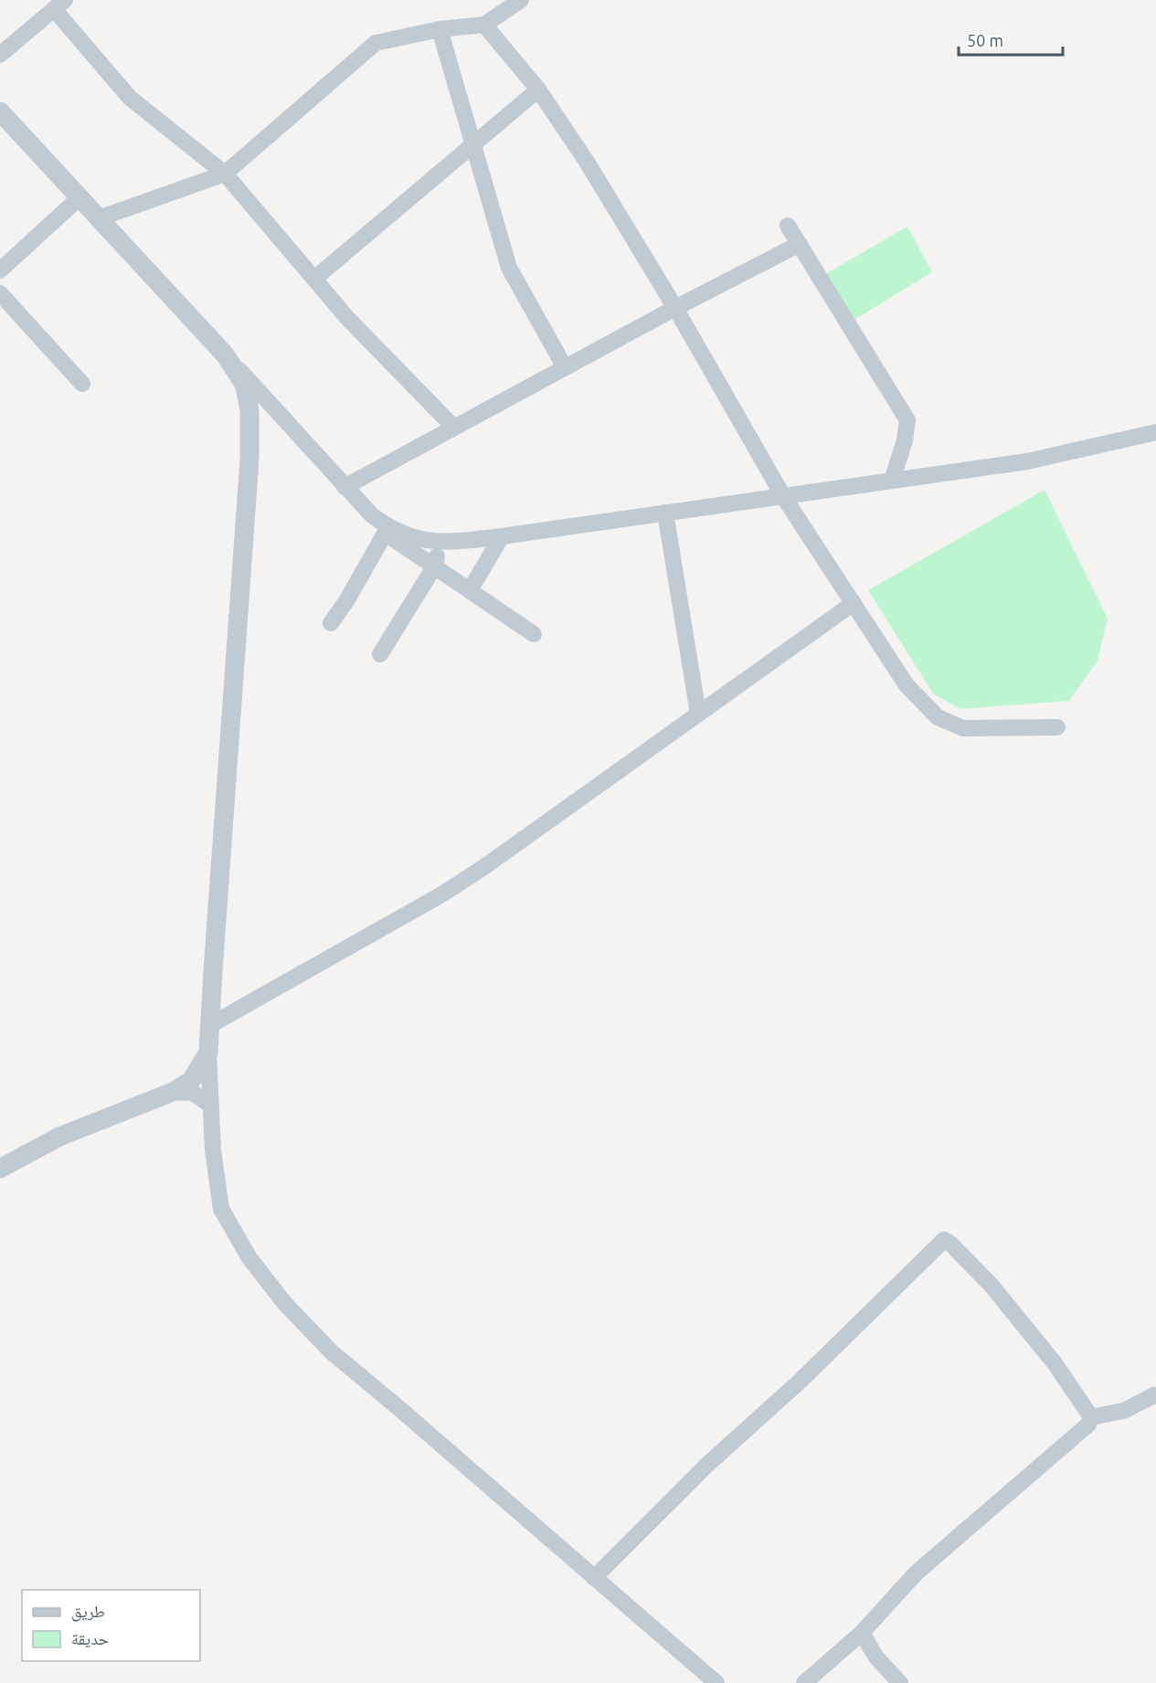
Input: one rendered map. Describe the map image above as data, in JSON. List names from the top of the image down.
{
  "legend": ["طريق", "حديقة"],
  "scale_bar": "50 m"
}
